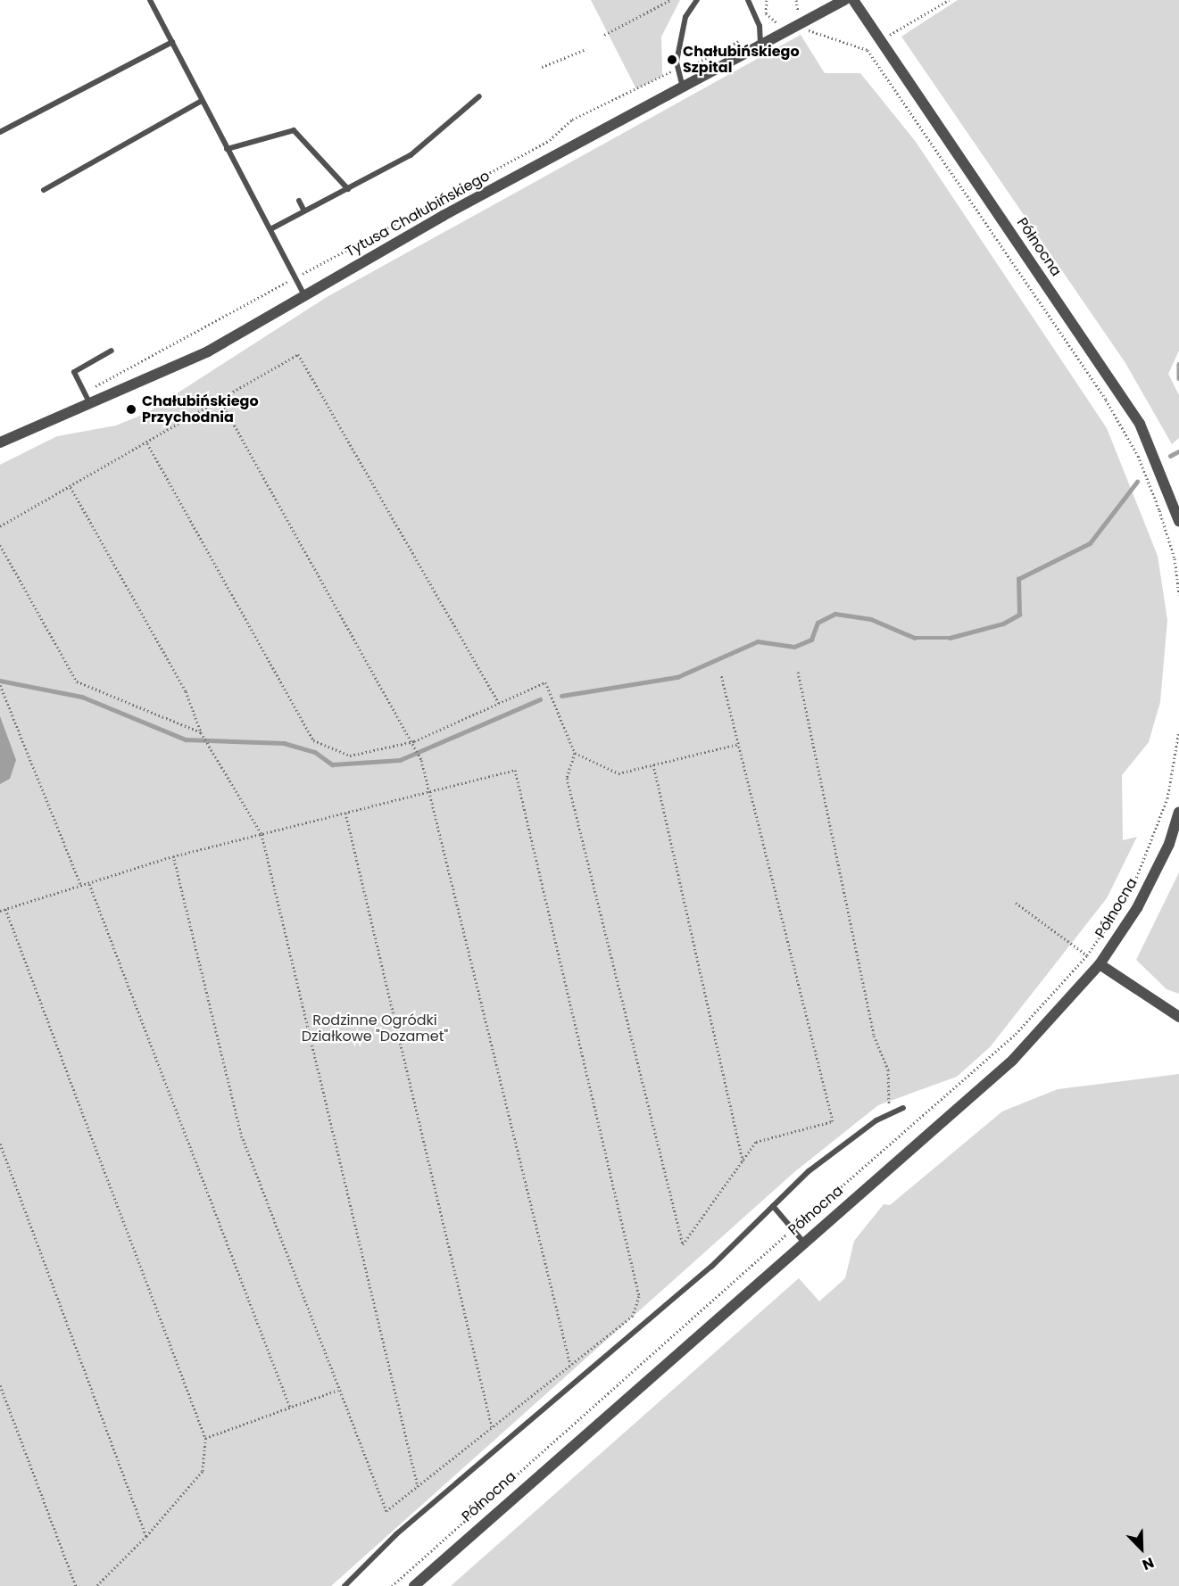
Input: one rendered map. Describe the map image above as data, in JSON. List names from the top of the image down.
{
  "streets": {
    "street": ["Tytusa Chałubińskiego", "Północna"]
  },
  "parks": ["Rodzinne Ogródki Działkowe \"Dozamet\""],
  "places": ["Chałubińskiego Szpital", "Chałubińskiego Przychodnia"],
  "north": "bottom right"
}
